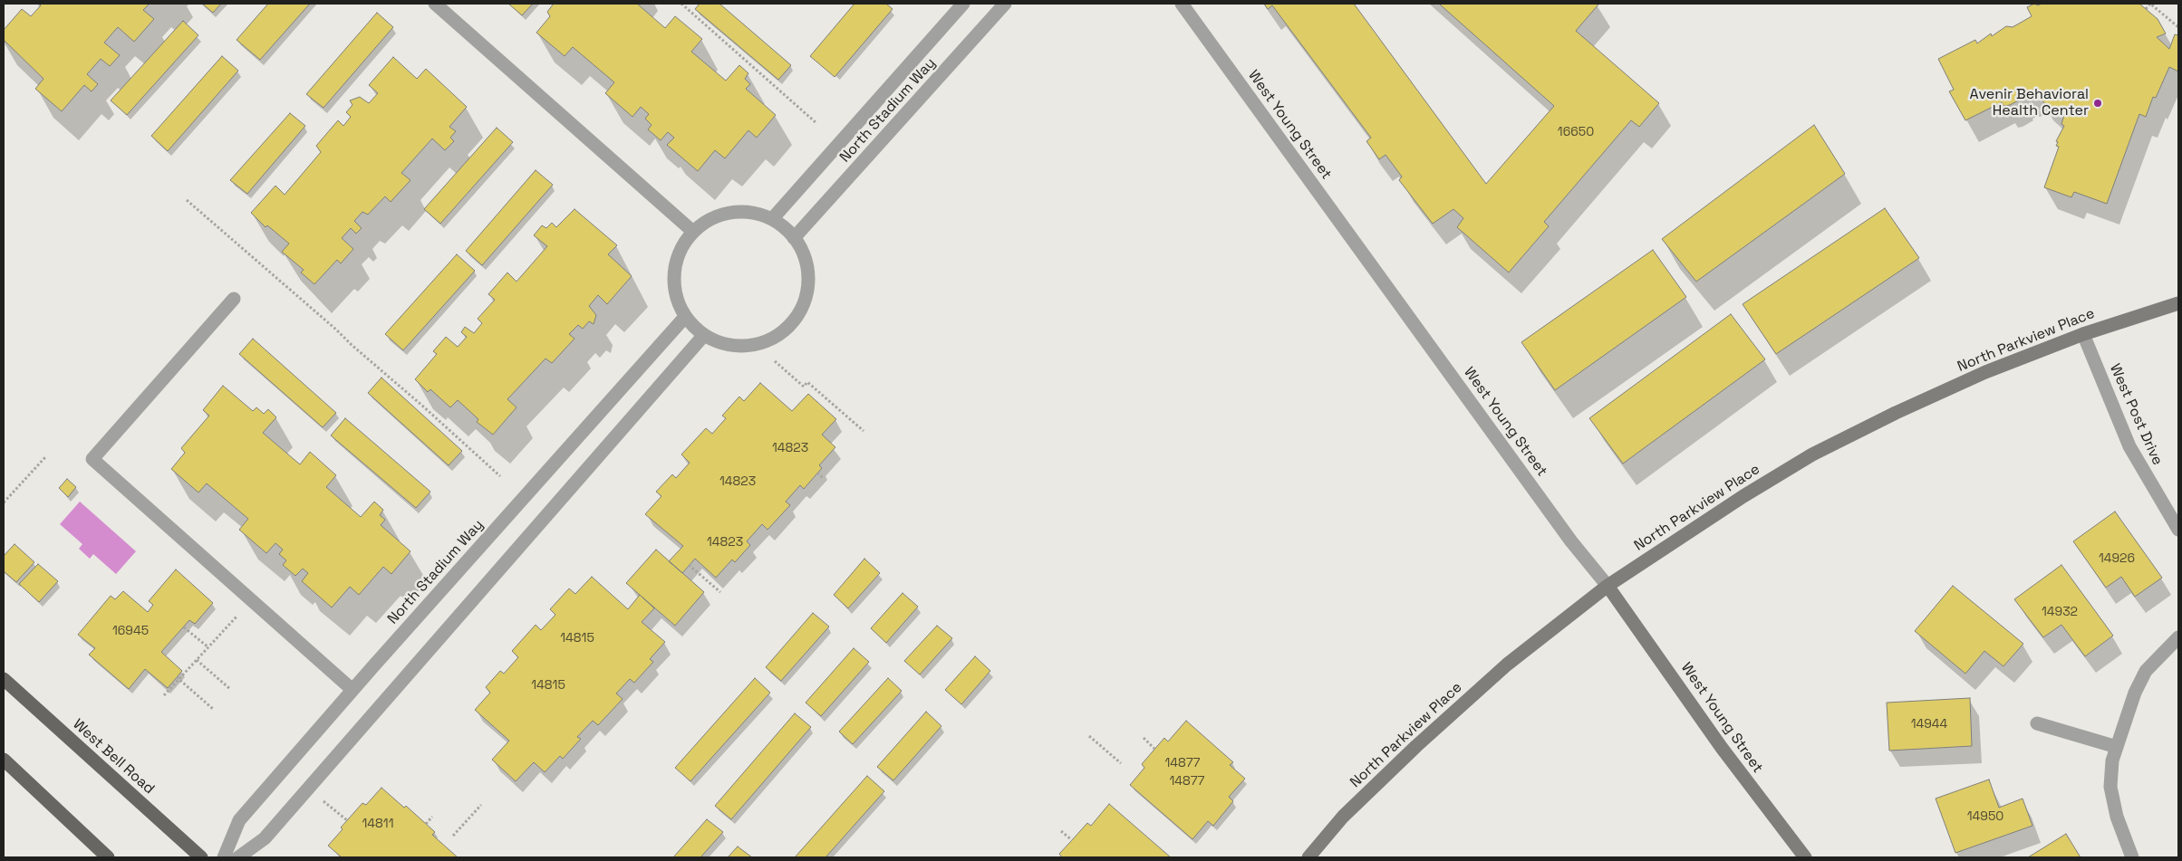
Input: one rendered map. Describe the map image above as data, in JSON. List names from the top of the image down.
{
  "streets": {
    "main road": ["West Bell Road"],
    "street": [
      "North Stadium Way",
      "West Young Street",
      "North Parkview Place",
      "West Post Drive"
    ]
  },
  "crossings": [
    ["West Young Street", "North Parkview Place"],
    ["North Parkview Place", "West Post Drive"]
  ],
  "places": ["Avenir Behavioral Health Center"],
  "house_numbers": [
    "16650",
    "14823",
    "14823",
    "14823",
    "14926",
    "14932",
    "16945",
    "14815",
    "14815",
    "14944",
    "14877",
    "14877",
    "14950",
    "14811"
  ]
}
